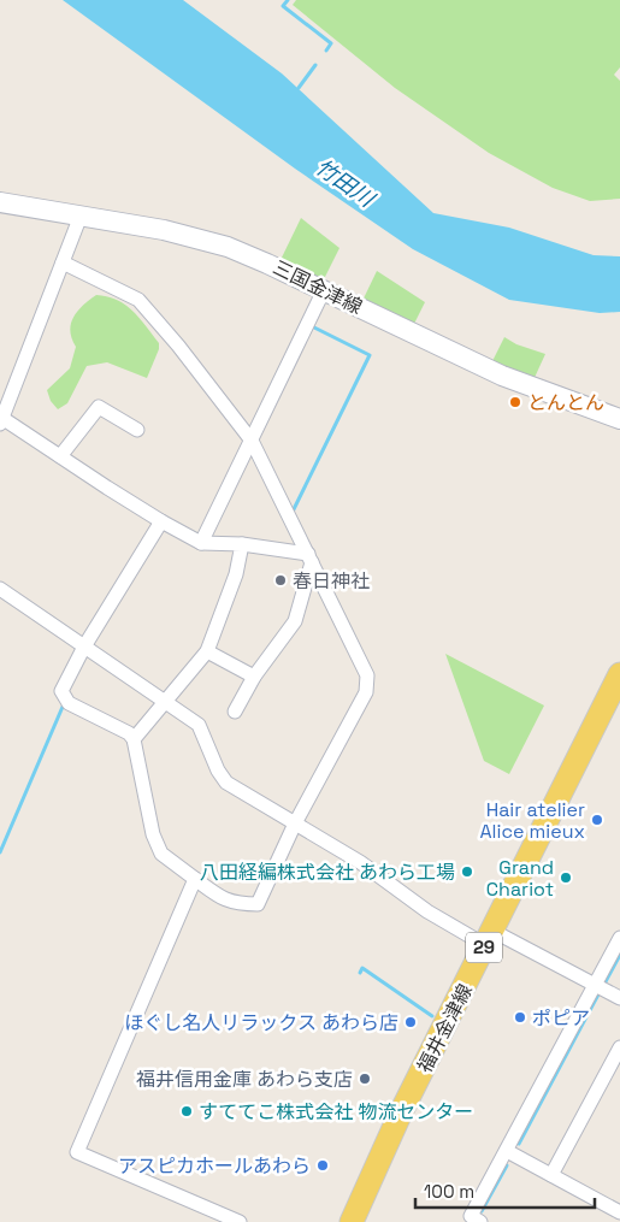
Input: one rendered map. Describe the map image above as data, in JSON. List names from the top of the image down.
{
  "streets": {
    "main road": ["三国金津線", "29", "福井金津線"]
  },
  "water": ["竹田川"],
  "places": [
    "とんとん",
    "春日神社",
    "Hair atelier Alice mieux",
    "八田経編株式会社 あわら工場",
    "Grand Chariot",
    "ポピア",
    "ほぐし名人リラックス あわら店",
    "福井信用金庫 あわら支店",
    "すててこ株式会社 物流センター",
    "アスピカホールあわら"
  ],
  "scale_bar": "100 m"
}
